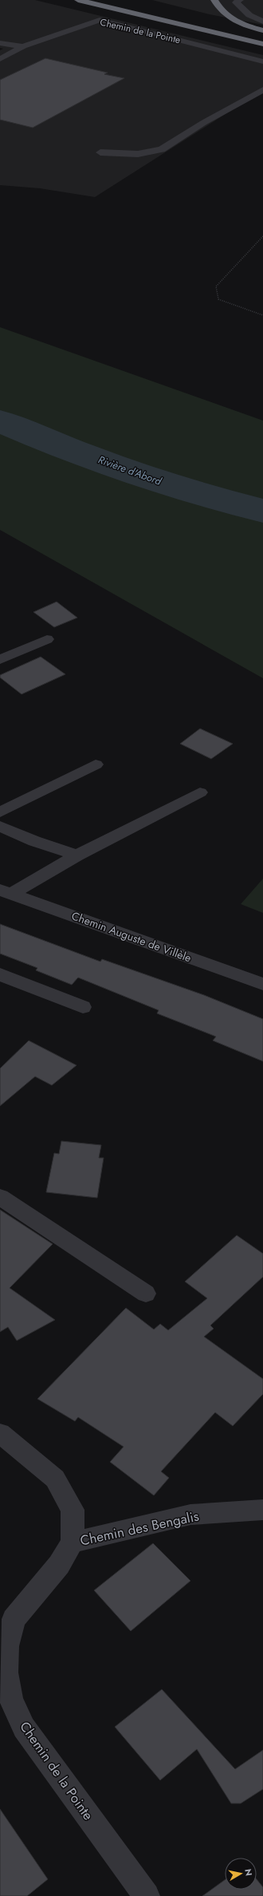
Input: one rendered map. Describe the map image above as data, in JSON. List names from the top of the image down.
{
  "streets": {
    "street": ["Chemin de la Pointe", "Chemin Auguste de Villèle", "Chemin des Bengalis"]
  },
  "crossings": [
    ["Chemin de la Pointe", "Chemin des Bengalis"]
  ],
  "water": ["Rivière d'Abord"],
  "north": "right"
}
